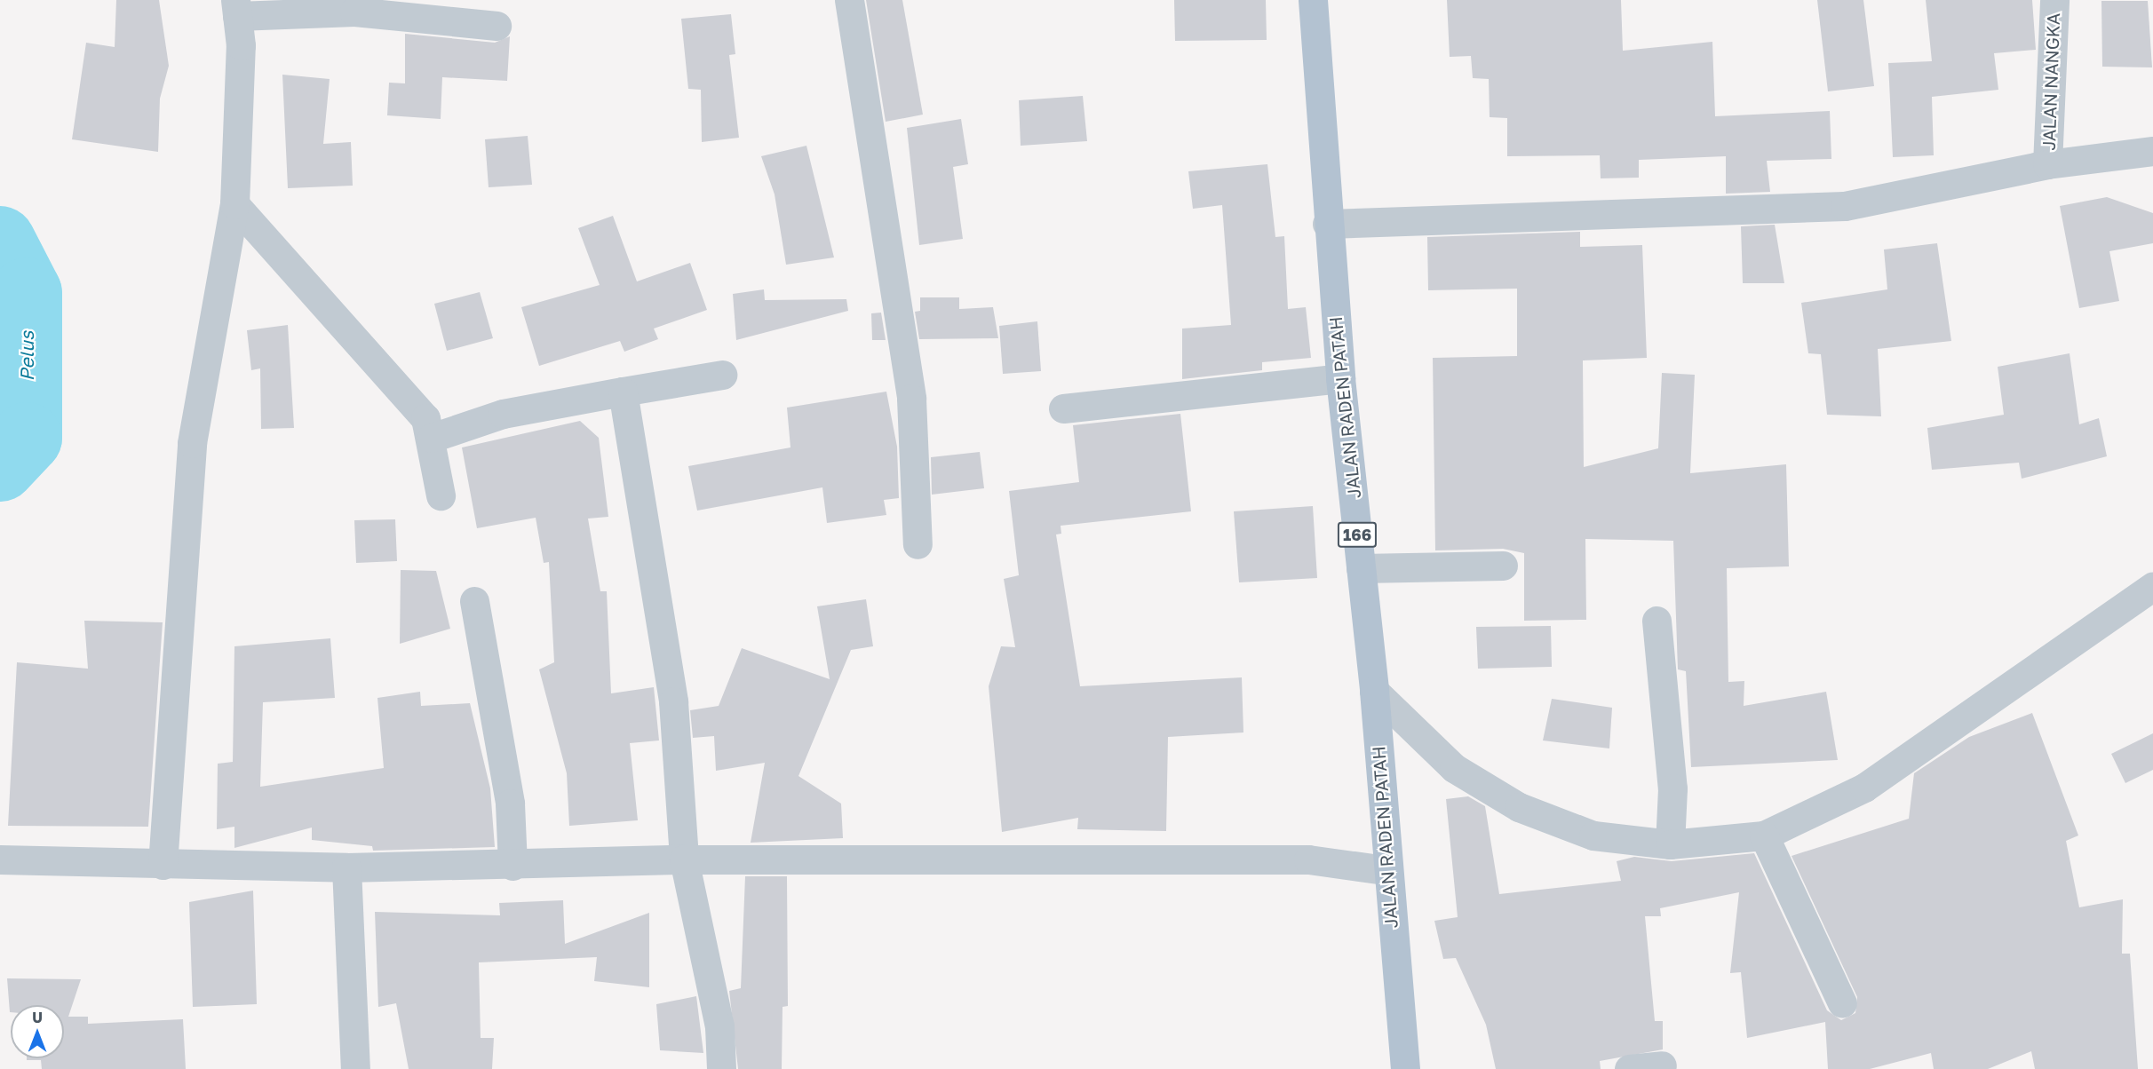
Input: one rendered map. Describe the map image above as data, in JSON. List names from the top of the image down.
{
  "streets": {
    "main road": ["JALAN RADEN PATAH", "166"],
    "street": ["JALAN NANGKA"]
  },
  "water": ["Pelus"],
  "north": "top"
}
